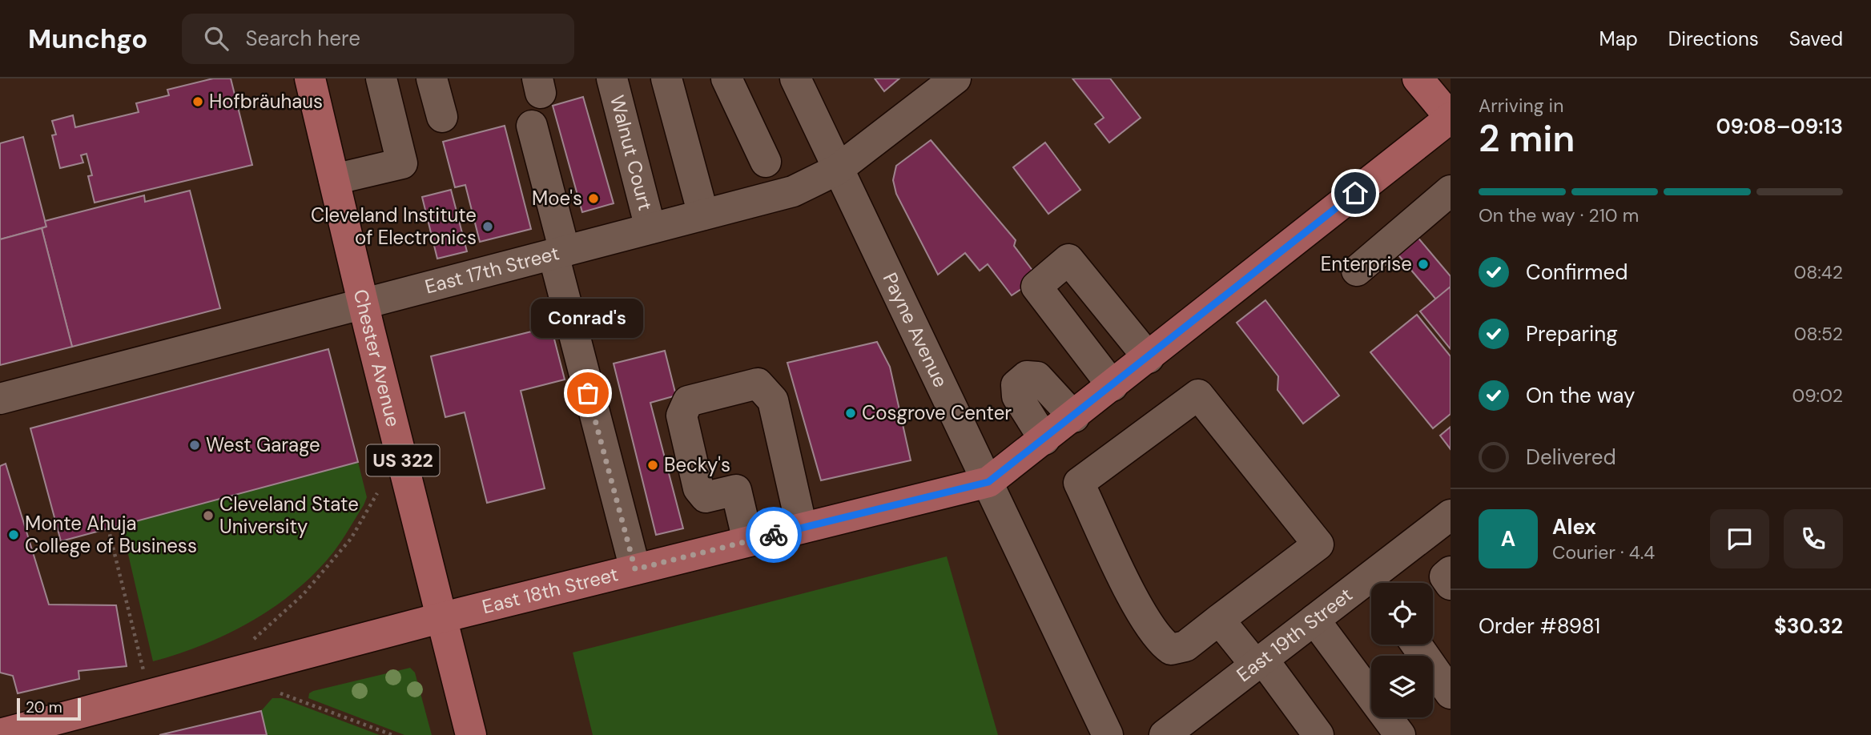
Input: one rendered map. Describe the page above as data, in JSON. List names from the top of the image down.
{
  "streets": {
    "main road": ["Chester Avenue", "US 322", "East 18th Street"],
    "street": [
      "Walnut Court",
      "East 17th Street",
      "Payne Avenue",
      "East 19th Street"
    ]
  },
  "crossings": [
    ["Walnut Court", "East 17th Street"],
    ["East 17th Street", "Payne Avenue"],
    ["East 17th Street", "Chester Avenue"],
    ["Payne Avenue", "East 18th Street"],
    ["Chester Avenue", "East 18th Street"]
  ],
  "places": [
    "Hofbräuhaus",
    "Moe's",
    "Cleveland Institute of Electronics",
    "Enterprise",
    "Conrad's",
    "Cosgrove Center",
    "West Garage",
    "Becky's",
    "Cleveland State University",
    "Monte Ahuja College of Business"
  ],
  "scale_bar": "20 m",
  "page": {
    "header": "Munchgo",
    "search": "Search here",
    "nav": ["Map", "Directions", "Saved"],
    "heading": ["2 min", "Arriving in", "09:08–09:13"],
    "panel": [
      "Alex",
      "Courier · 4.4",
      "Order #8981",
      "$30.32"
    ],
    "bar": "On the way · 210 m",
    "list": [
      ["Confirmed", "08:42"],
      ["Preparing", "08:52"],
      ["On the way", "09:02"],
      "Delivered"
    ],
    "bubble": "Conrad's",
    "round": "A",
    "scale": "20 m"
  }
}
